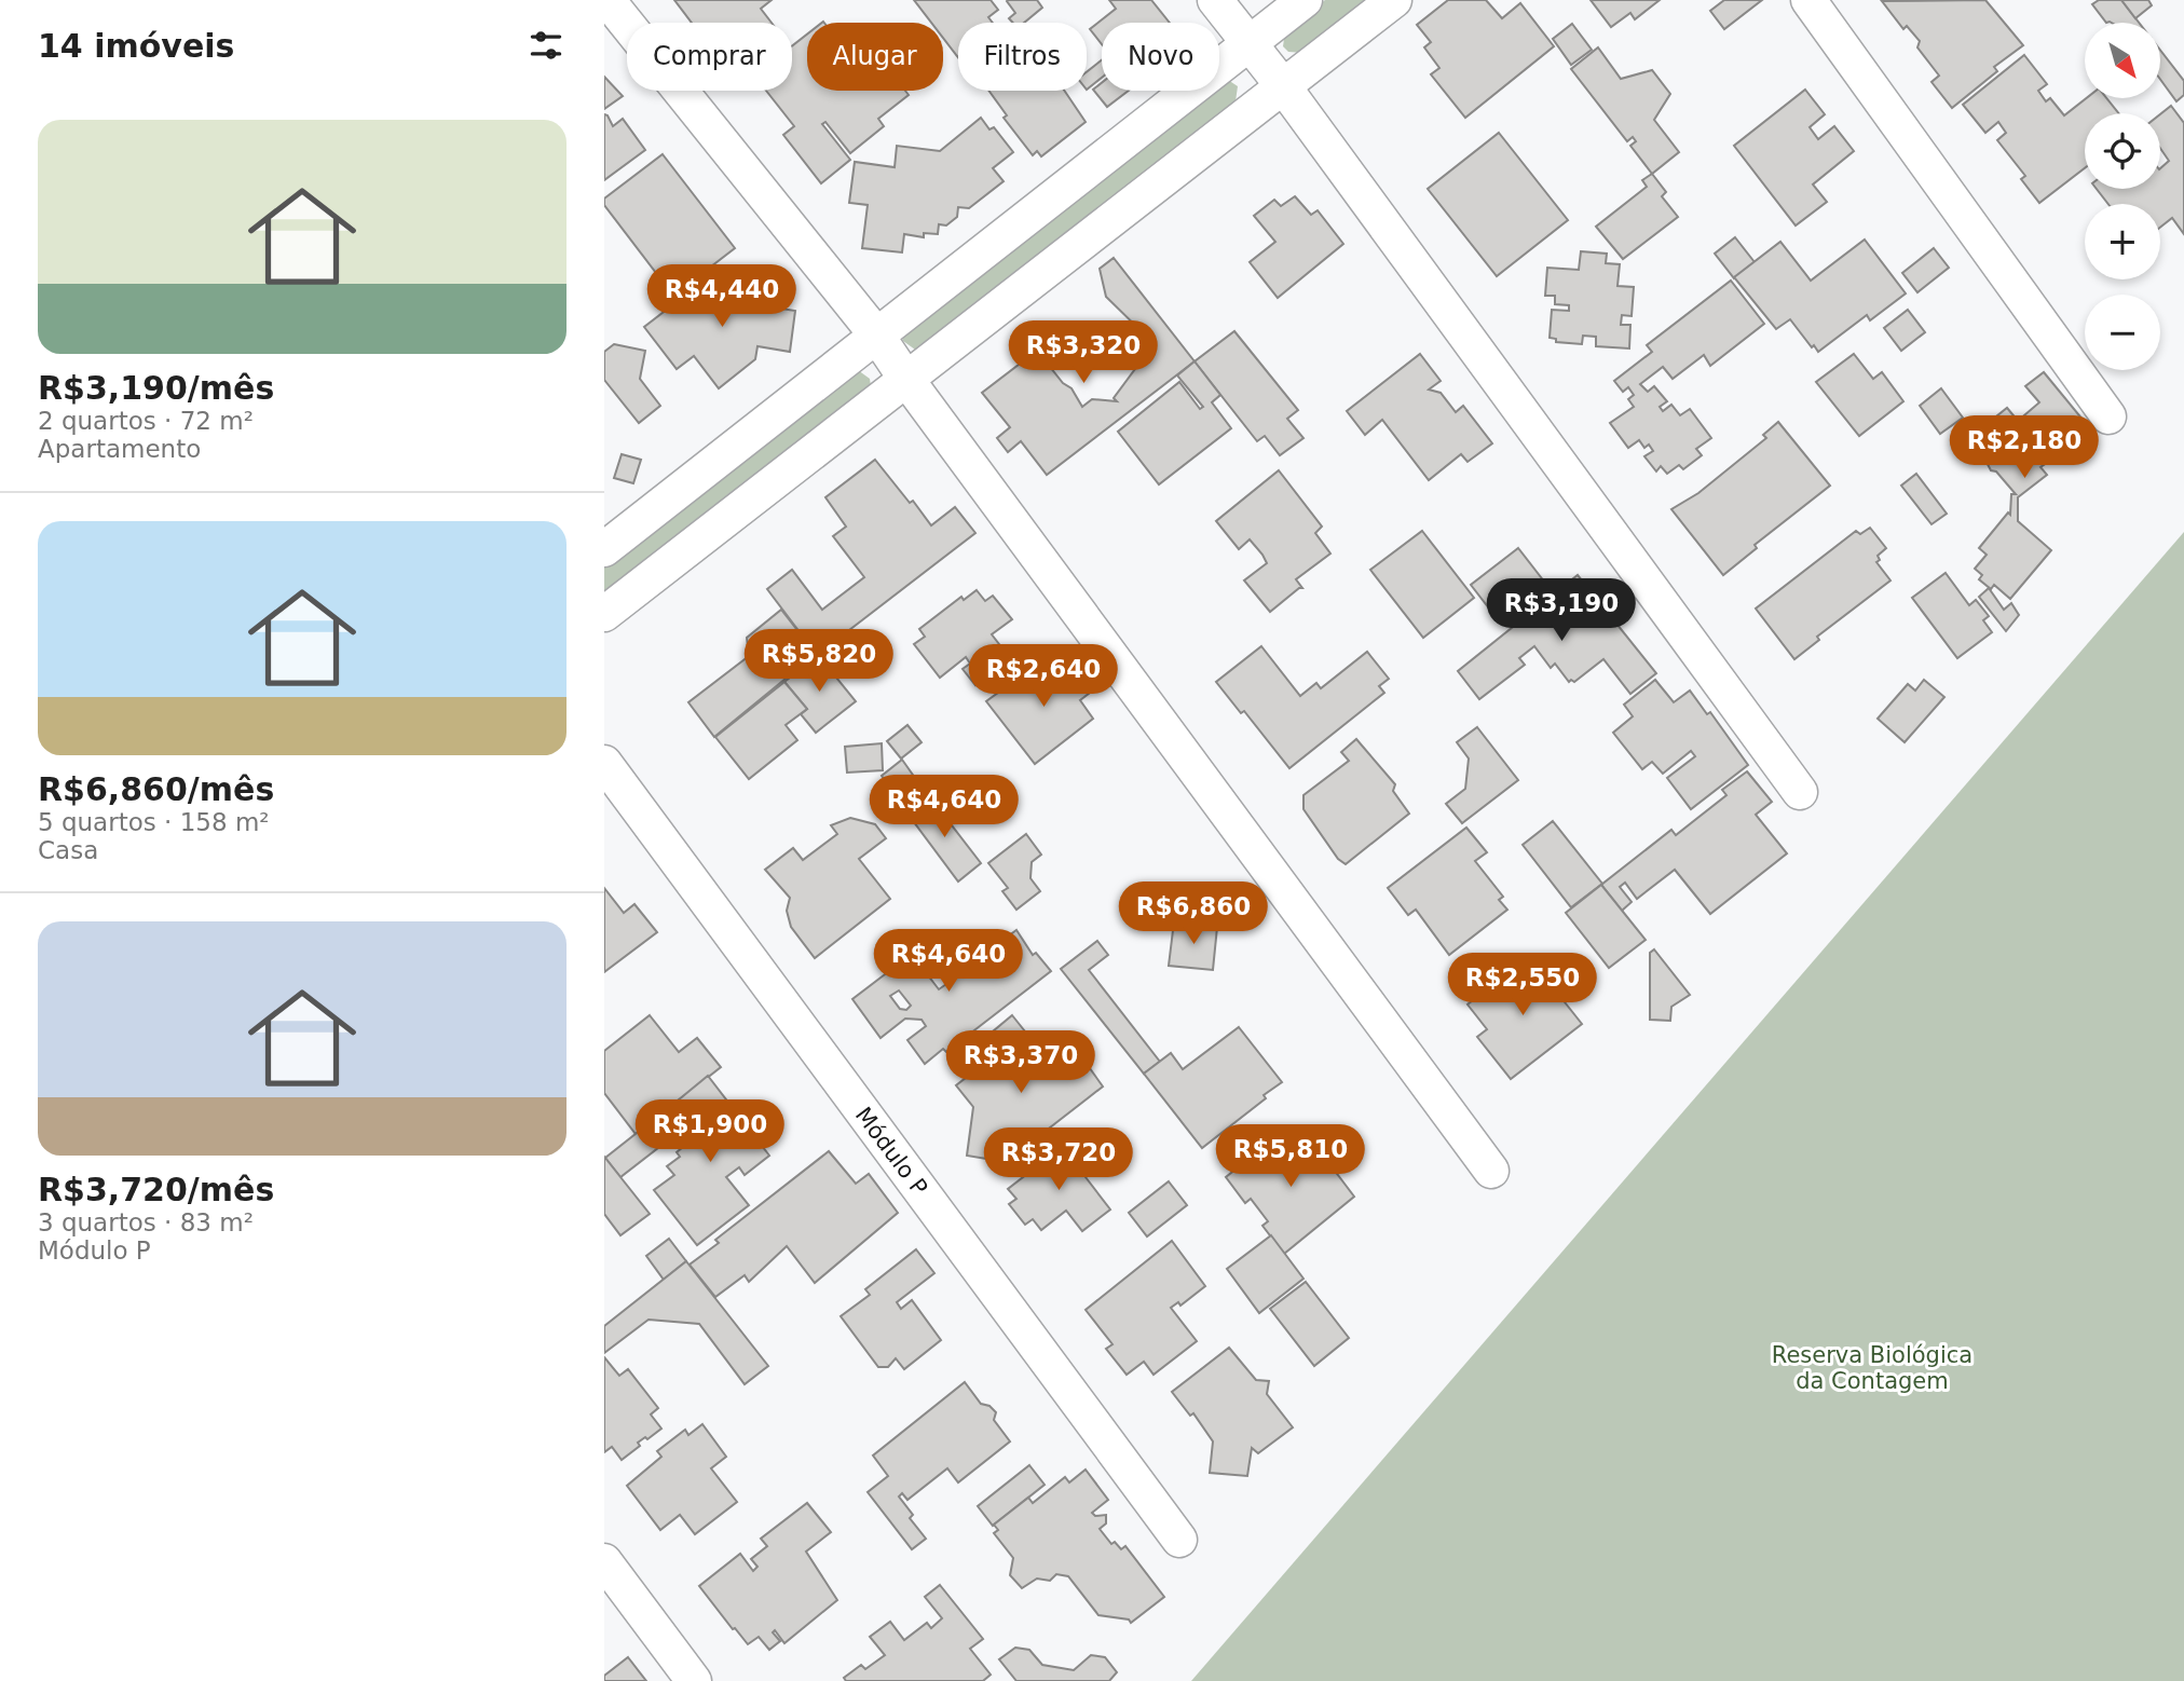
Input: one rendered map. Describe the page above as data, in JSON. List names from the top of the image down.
{
  "streets": {
    "street": ["Módulo P"]
  },
  "parks": ["Reserva Biológica da Contagem"],
  "north": "bottom right",
  "page": {
    "heading": "14 imóveis",
    "map_buttons": ["+", "−"],
    "chip": [
      "Comprar",
      "Alugar",
      "Filtros",
      "Novo"
    ],
    "list": [
      {
        "name": "R$3,190/mês",
        "note": "2 quartos · 72 m² · Apartamento"
      },
      {
        "name": "R$6,860/mês",
        "note": "5 quartos · 158 m² · Casa"
      },
      {
        "name": "R$3,720/mês",
        "note": "3 quartos · 83 m² · Módulo P"
      }
    ],
    "price": [
      "R$4,440",
      "R$3,320",
      "R$2,180",
      "R$3,190",
      "R$5,820",
      "R$2,640",
      "R$4,640",
      "R$6,860",
      "R$4,640",
      "R$2,550",
      "R$3,370",
      "R$1,900",
      "R$5,810",
      "R$3,720"
    ]
  }
}
